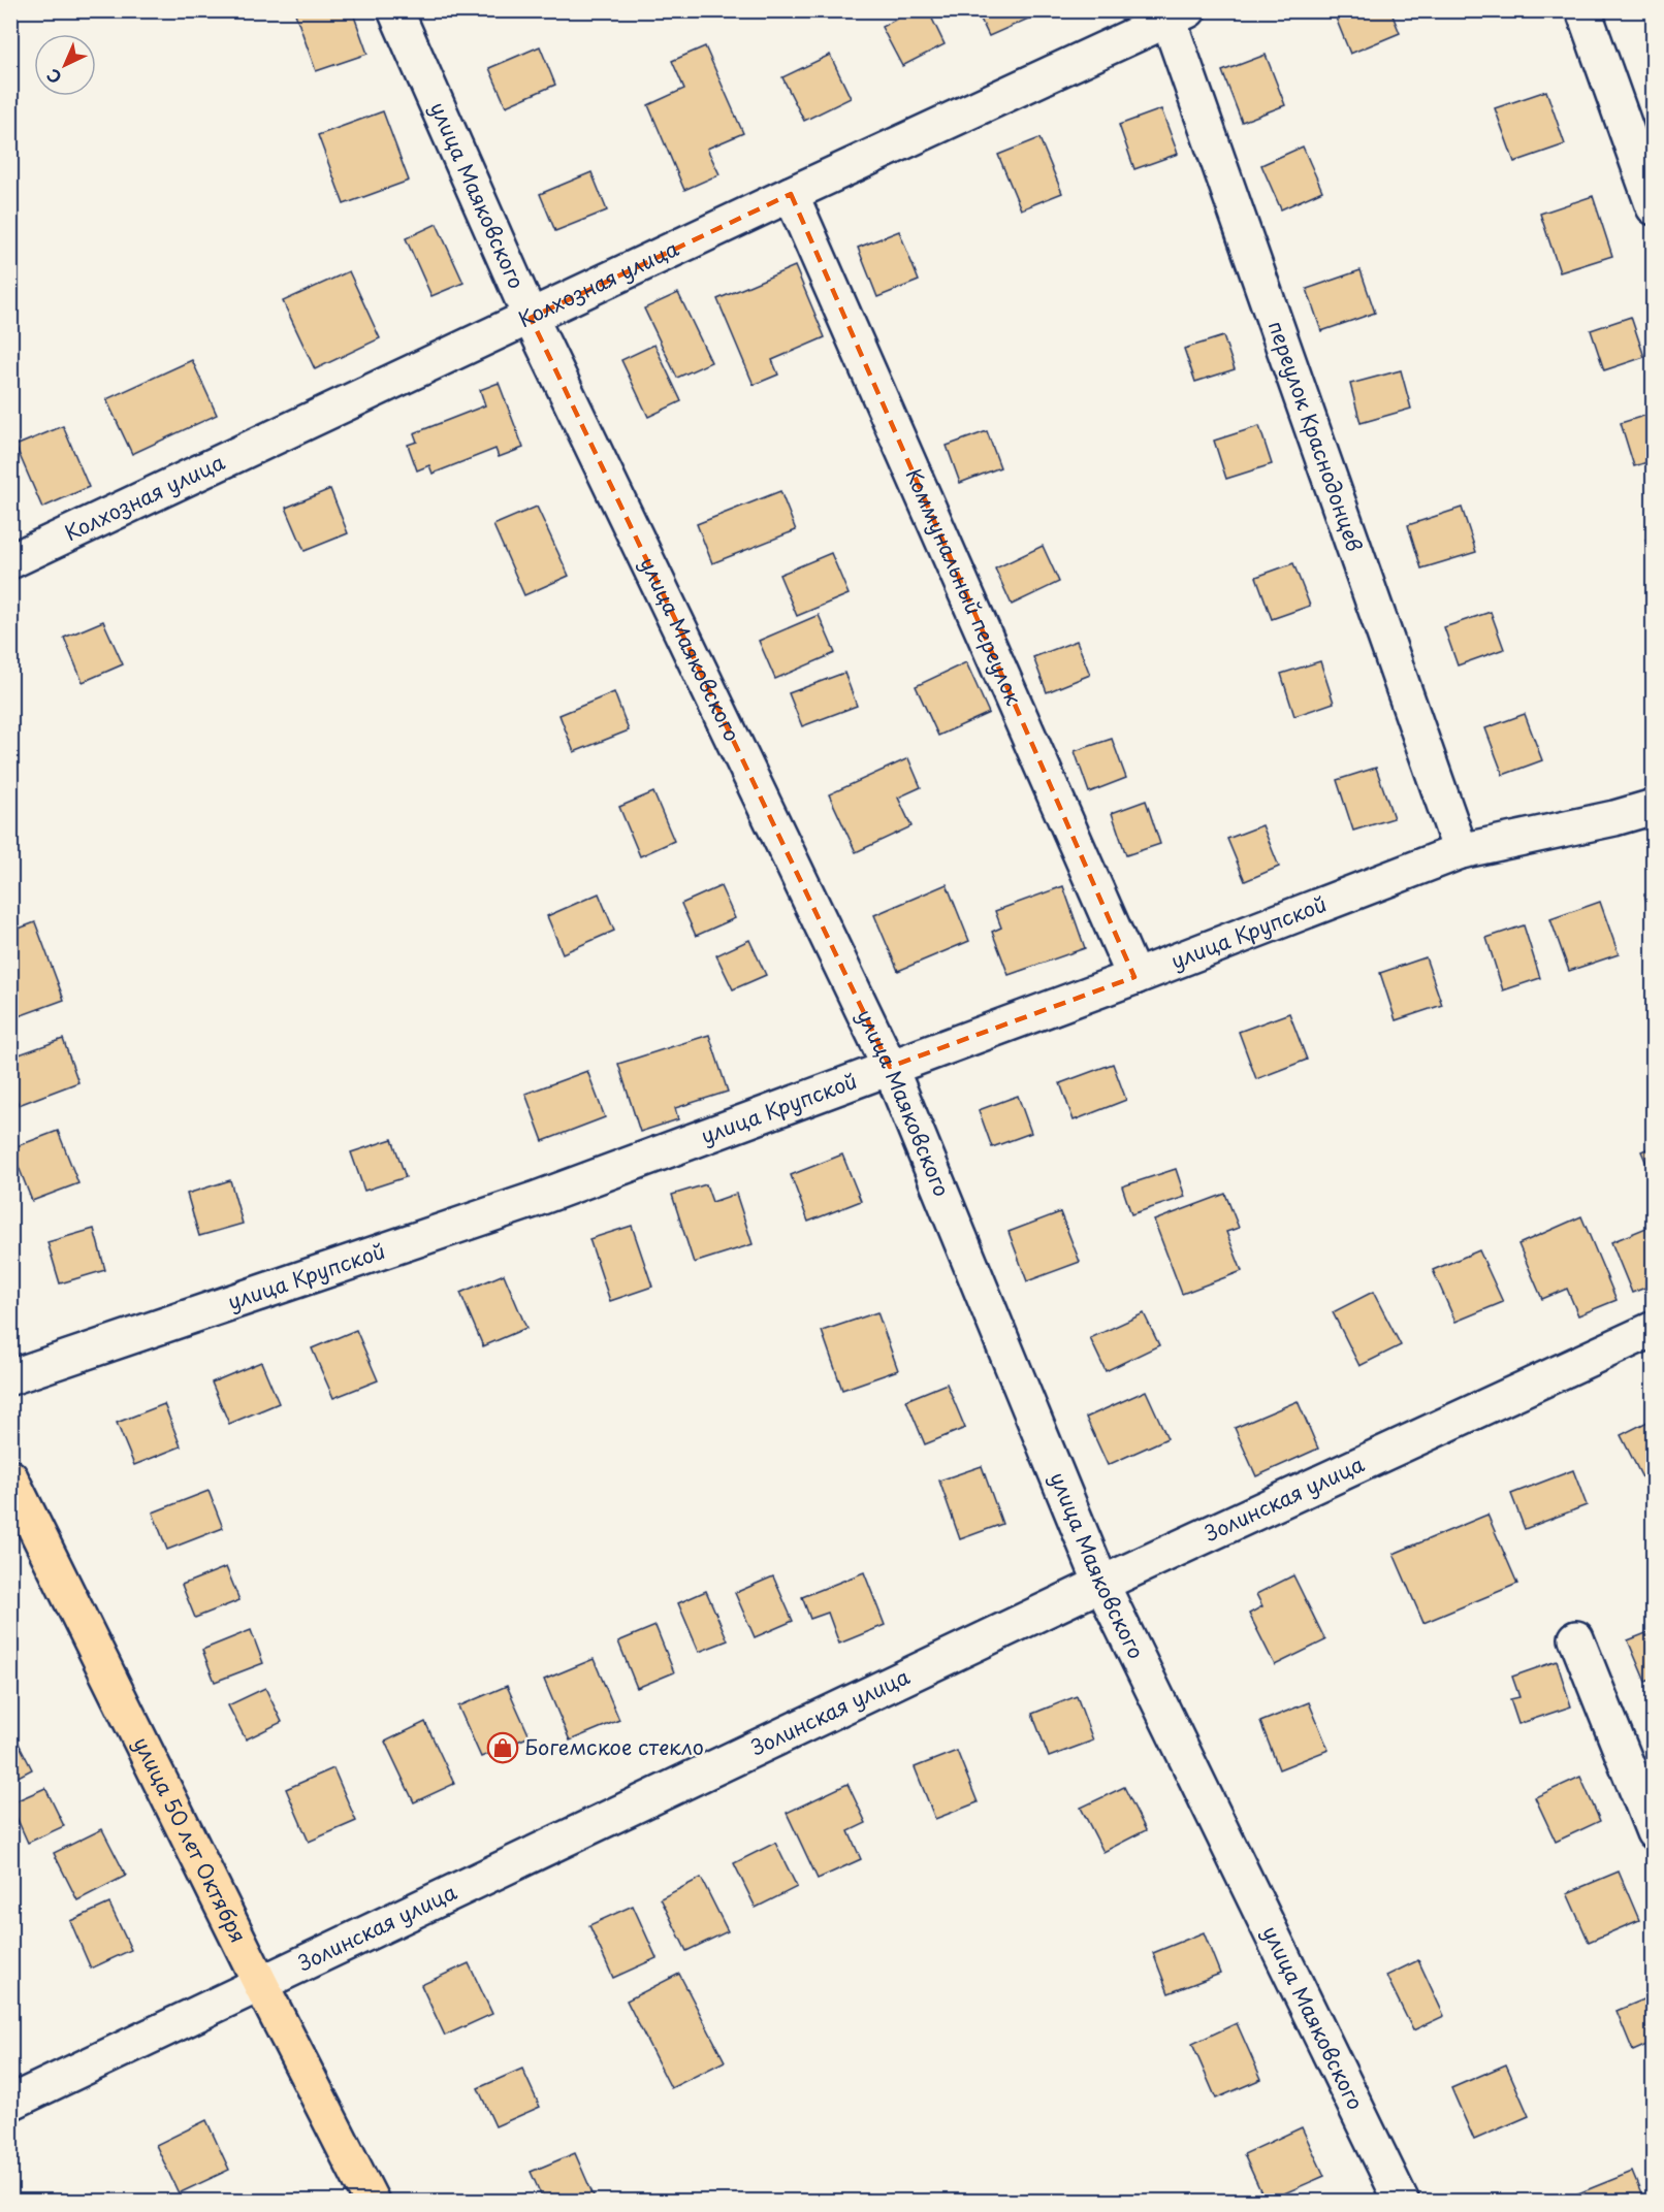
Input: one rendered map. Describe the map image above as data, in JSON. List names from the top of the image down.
{
  "streets": {
    "main road": ["улица 50 лет Октября"],
    "street": [
      "улица Маяковского",
      "Колхозная улица",
      "переулок Краснодонцев",
      "Коммунальный переулок",
      "улица Крупской",
      "Золинская улица"
    ]
  },
  "crossings": [
    ["улица Маяковского", "Колхозная улица"],
    ["улица Маяковского", "улица Крупской"],
    ["улица Маяковского", "Золинская улица"],
    ["Колхозная улица", "переулок Краснодонцев"],
    ["Колхозная улица", "Коммунальный переулок"],
    ["переулок Краснодонцев", "улица Крупской"],
    ["Коммунальный переулок", "улица Крупской"],
    ["Золинская улица", "улица 50 лет Октября"]
  ],
  "places": {
    "shop": ["Богемское стекло"]
  },
  "north": "bottom left"
}
